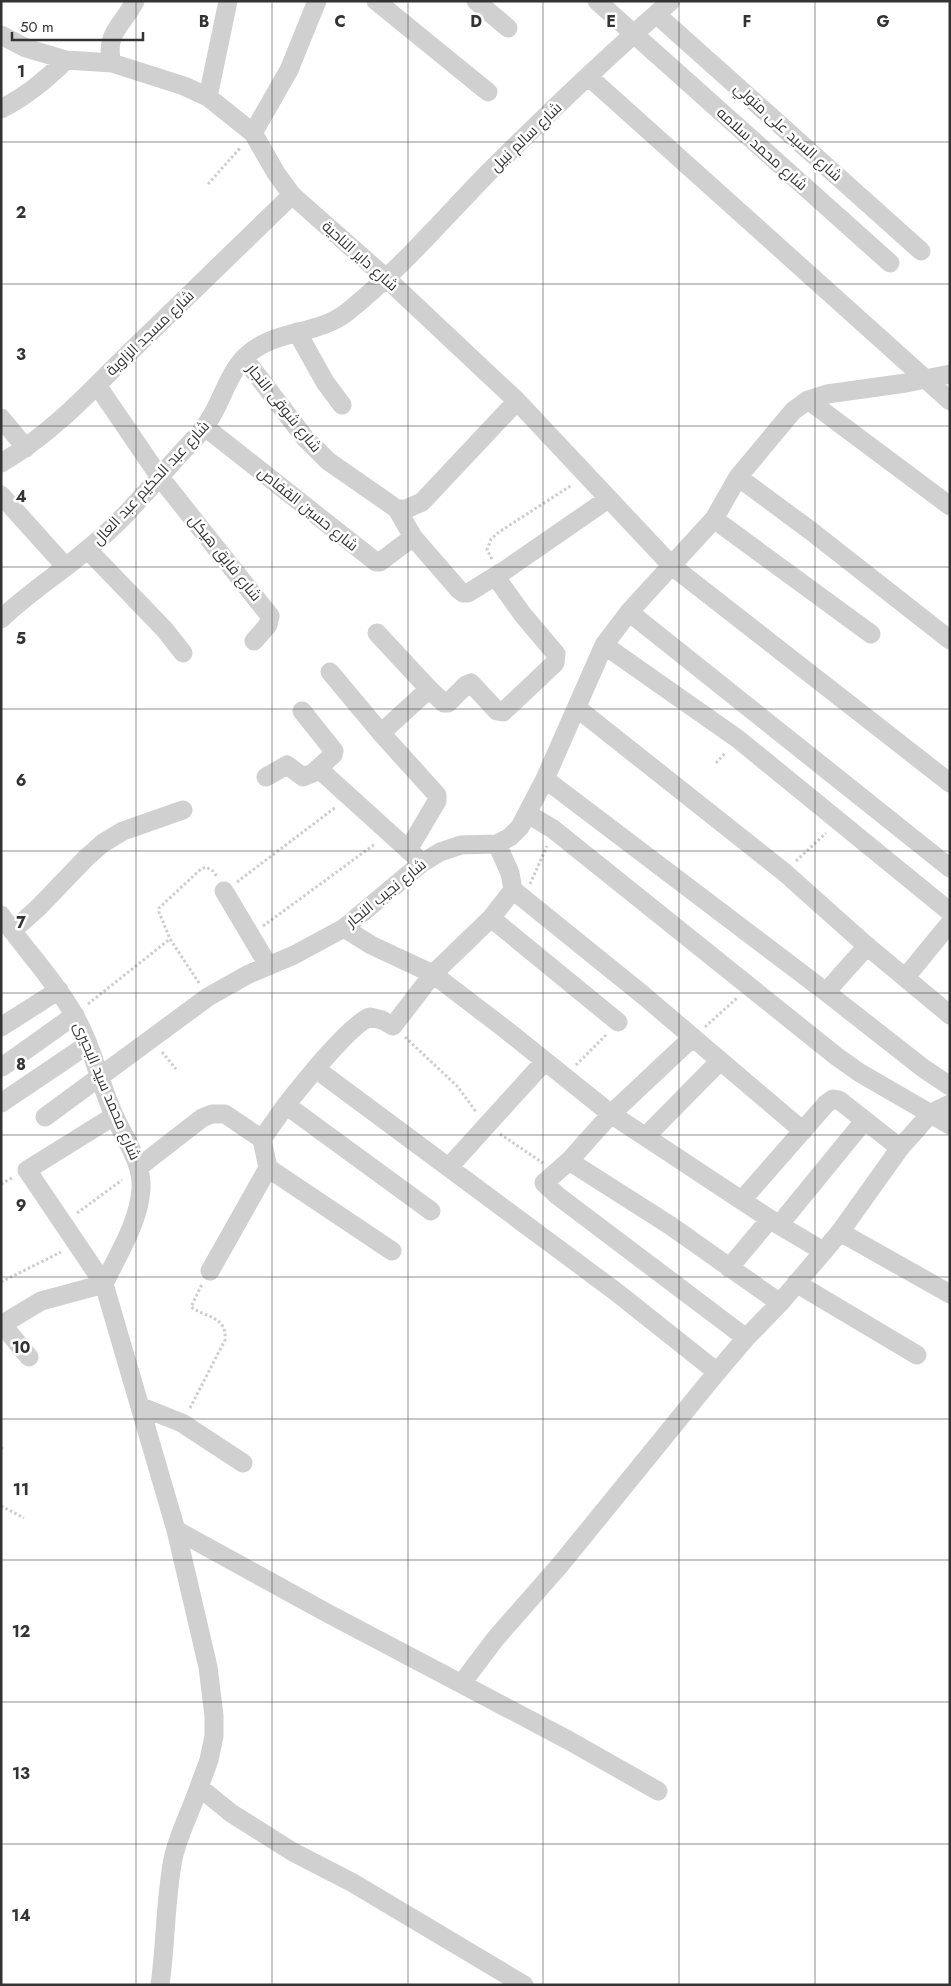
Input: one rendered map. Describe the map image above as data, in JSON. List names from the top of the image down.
{
  "streets": {
    "street": [
      "شارع السيد على متولي",
      "شارع سالم نبيل",
      "شارع محمد سلامه",
      "شارع داير الناحية",
      "شارع مسجد الزاوية",
      "شارع شوقى النجار",
      "شارع عبد الحكيم عبد العال",
      "شارع حسين القفاص",
      "شارع فايق هيكل",
      "شارع نجيب النجار",
      "شارع محمد سيد البحيرى"
    ]
  },
  "crossings": [
    ["شارع السيد على متولي", "شارع سالم نبيل"],
    ["شارع سالم نبيل", "شارع محمد سلامه"],
    ["شارع سالم نبيل", "شارع داير الناحية"],
    ["شارع سالم نبيل", "شارع عبد الحكيم عبد العال"],
    ["شارع داير الناحية", "شارع مسجد الزاوية"],
    ["شارع داير الناحية", "شارع عبد الحكيم عبد العال"],
    ["شارع شوقى النجار", "شارع عبد الحكيم عبد العال"],
    ["شارع عبد الحكيم عبد العال", "شارع حسين القفاص"],
    ["شارع عبد الحكيم عبد العال", "شارع فايق هيكل"],
    ["شارع نجيب النجار", "شارع محمد سيد البحيرى"]
  ],
  "scale_bar": "50 m",
  "grid": {
    "columns": [
      "B",
      "C",
      "D",
      "E",
      "F",
      "G"
    ],
    "rows": [
      "1",
      "2",
      "3",
      "4",
      "5",
      "6",
      "7",
      "8",
      "9",
      "10",
      "11",
      "12",
      "13",
      "14"
    ]
  }
}
